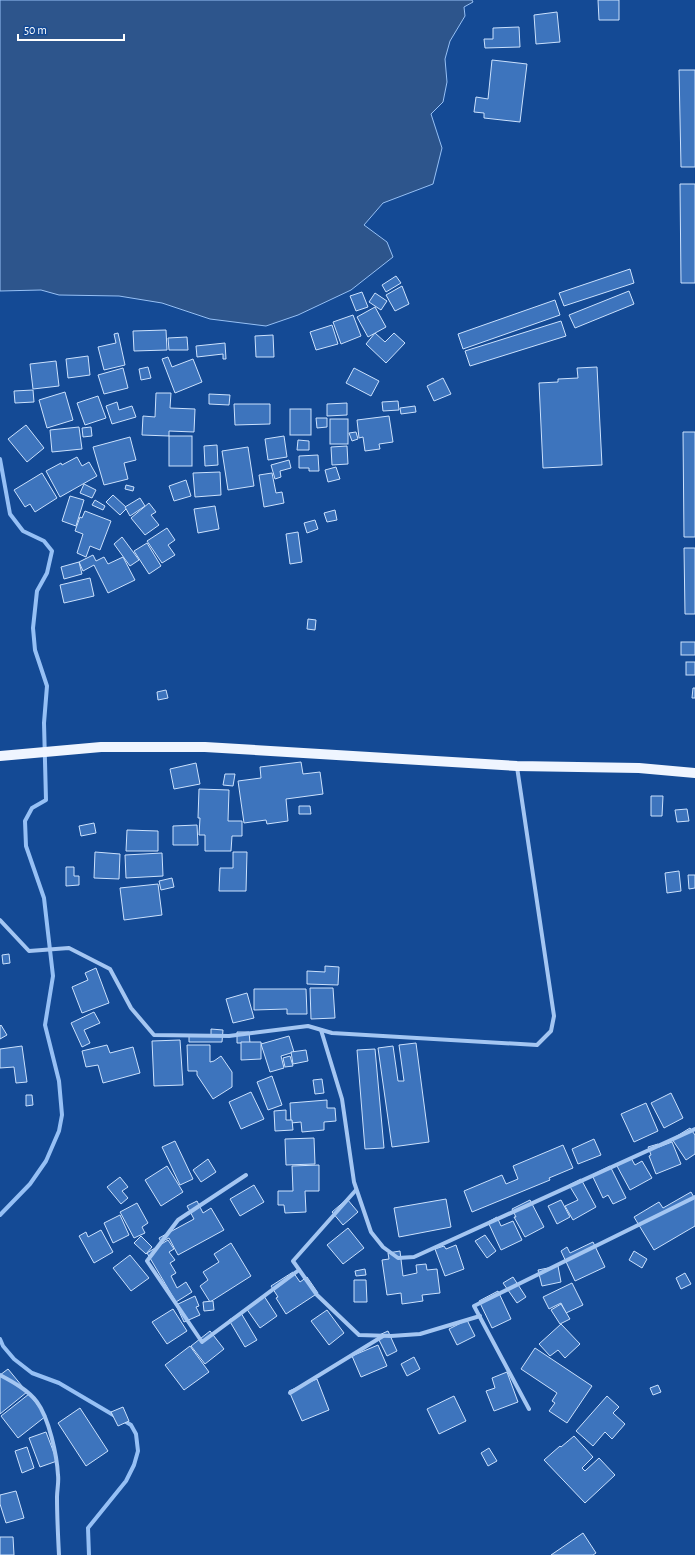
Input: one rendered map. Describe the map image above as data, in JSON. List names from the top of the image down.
{
  "scale_bar": "50 m"
}
